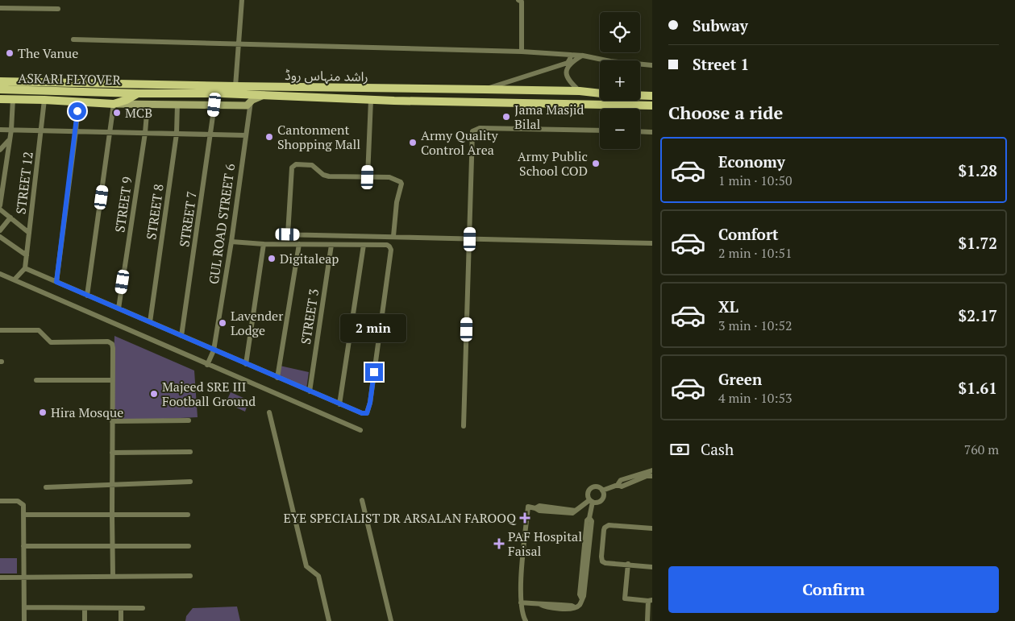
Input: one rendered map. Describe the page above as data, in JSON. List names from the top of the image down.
{
  "streets": {
    "main road": ["راشد منہاس روڈ", "ASKARI FLYOVER"],
    "street": [
      "STREET 12",
      "STREET 9",
      "STREET 8",
      "STREET 7",
      "GUL ROAD STREET 6",
      "STREET 3"
    ]
  },
  "crossings": [
    ["راشد منہاس روڈ", "ASKARI FLYOVER"]
  ],
  "places": {
    "other": [
      "The Vanue",
      "MCB",
      "Jama Masjid Bilal",
      "Cantonment Shopping Mall",
      "Army Quality Control Area",
      "Army Public School COD",
      "Digitaleap",
      "Lavender Lodge",
      "Majeed SRE III Football Ground",
      "Hira Mosque"
    ],
    "health": ["EYE SPECIALIST DR ARSALAN FAROOQ", "PAF Hospital Faisal"]
  },
  "page": {
    "banner": ["Subway", "Street 1"],
    "map_buttons": ["+", "−"],
    "heading": "Choose a ride",
    "list": [
      {
        "name": "Economy",
        "note": "1 min · 10:50",
        "value": "$1.28"
      },
      {
        "name": "Comfort",
        "note": "2 min · 10:51",
        "value": "$1.72"
      },
      {
        "name": "XL",
        "note": "3 min · 10:52",
        "value": "$2.17"
      },
      {
        "name": "Green",
        "note": "4 min · 10:53",
        "value": "$1.61"
      }
    ],
    "bubble": "2 min",
    "pay": ["Cash", "760 m"],
    "buttons": "Confirm"
  }
}
